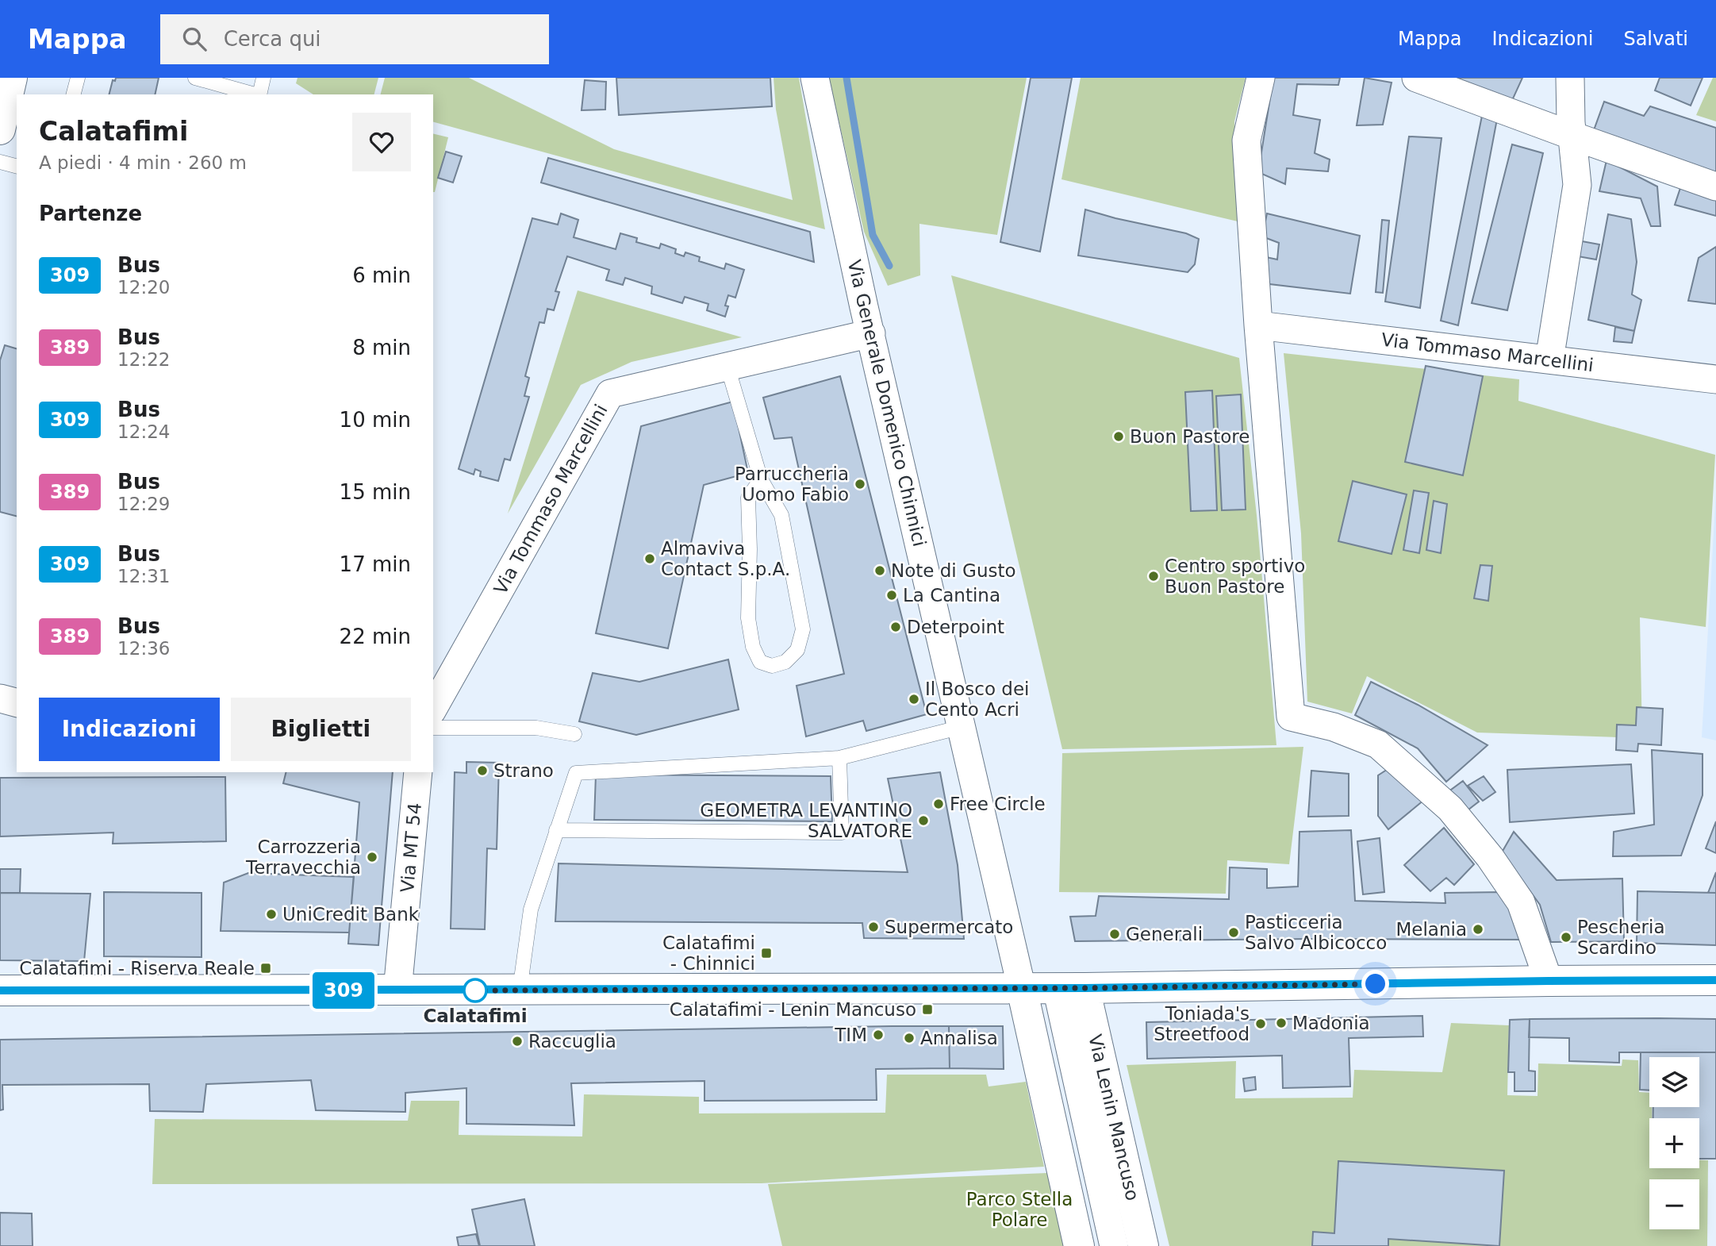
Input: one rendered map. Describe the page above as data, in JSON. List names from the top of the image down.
{
  "streets": {
    "main road": ["Via Lenin Mancuso"],
    "street": ["Via Tommaso Marcellini", "Via Generale Domenico Chinnici", "Via MT 54"]
  },
  "crossings": [
    ["Via Tommaso Marcellini", "Via Generale Domenico Chinnici"]
  ],
  "parks": ["Parco Stella Polare"],
  "places": {
    "other": [
      "Buon Pastore",
      "Parruccheria Uomo Fabio",
      "Almaviva Contact S.p.A.",
      "Note di Gusto",
      "Centro sportivo Buon Pastore",
      "La Cantina",
      "Deterpoint",
      "Il Bosco dei Cento Acri",
      "Strano",
      "Free Circle",
      "GEOMETRA LEVANTINO SALVATORE",
      "Carrozzeria Terravecchia",
      "UniCredit Bank",
      "Supermercato",
      "Melania",
      "Pasticceria Salvo Albicocco",
      "Generali",
      "Pescheria Scardino",
      "Calatafimi",
      "Madonia",
      "Toniada's Streetfood",
      "TIM",
      "Annalisa",
      "Raccuglia"
    ],
    "transit": ["Calatafimi - Chinnici", "Calatafimi - Riserva Reale", "Calatafimi - Lenin Mancuso"]
  },
  "lines": ["bus line 309"],
  "page": {
    "header": "Mappa",
    "search": "Cerca qui",
    "nav": ["Mappa", "Indicazioni", "Salvati"],
    "on_map": "309",
    "heading": [
      ["Calatafimi", "A piedi · 4 min · 260 m"],
      "Partenze"
    ],
    "list": [
      {
        "mark": "309",
        "name": "Bus",
        "note": "12:20",
        "value": "6 min"
      },
      {
        "mark": "389",
        "name": "Bus",
        "note": "12:22",
        "value": "8 min"
      },
      {
        "mark": "309",
        "name": "Bus",
        "note": "12:24",
        "value": "10 min"
      },
      {
        "mark": "389",
        "name": "Bus",
        "note": "12:29",
        "value": "15 min"
      },
      {
        "mark": "309",
        "name": "Bus",
        "note": "12:31",
        "value": "17 min"
      },
      {
        "mark": "389",
        "name": "Bus",
        "note": "12:36",
        "value": "22 min"
      }
    ],
    "buttons": ["Indicazioni", "Biglietti"],
    "map_buttons": ["+", "−"]
  }
}
